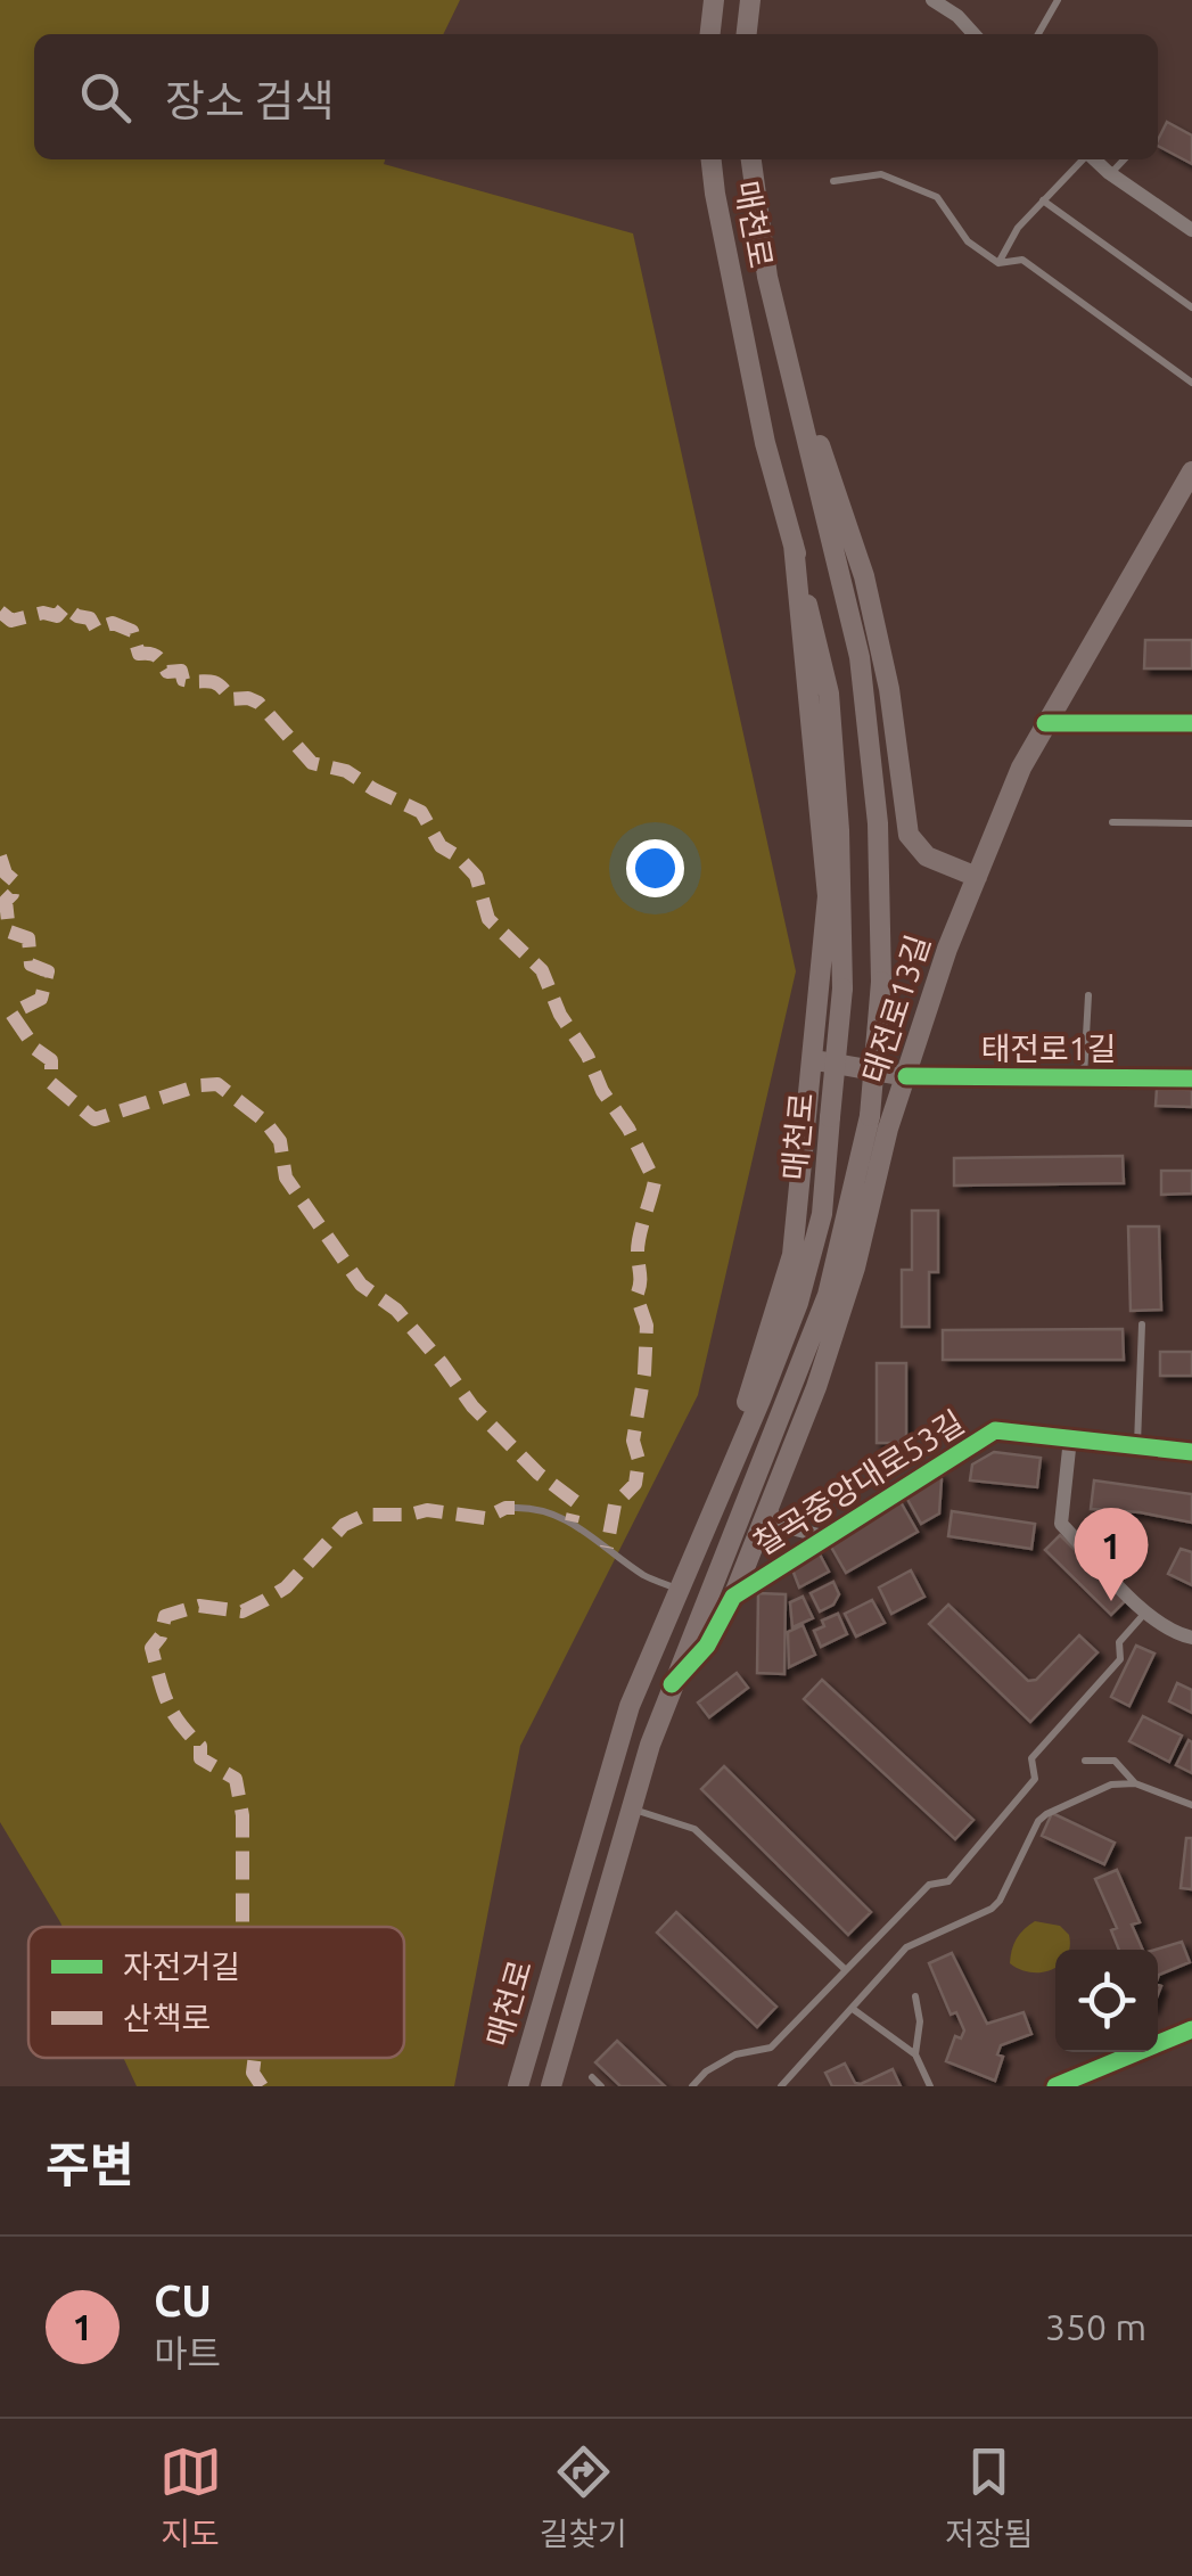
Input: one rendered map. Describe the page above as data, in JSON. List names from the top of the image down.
{
  "streets": {
    "main road": ["매천로", "태전로13길"],
    "street": ["태전로1길", "칠곡중앙대로53길"]
  },
  "crossings": [
    ["매천로", "칠곡중앙대로53길"],
    ["태전로13길", "태전로1길"],
    ["태전로13길", "칠곡중앙대로53길"]
  ],
  "legend": ["자전거길", "산책로"],
  "page": {
    "search": "장소 검색",
    "pins": "1",
    "heading": "주변",
    "list": [
      {
        "mark": "1",
        "name": "CU",
        "note": "마트",
        "value": "350 m"
      }
    ],
    "nav": ["지도", "길찾기", "저장됨"]
  }
}
